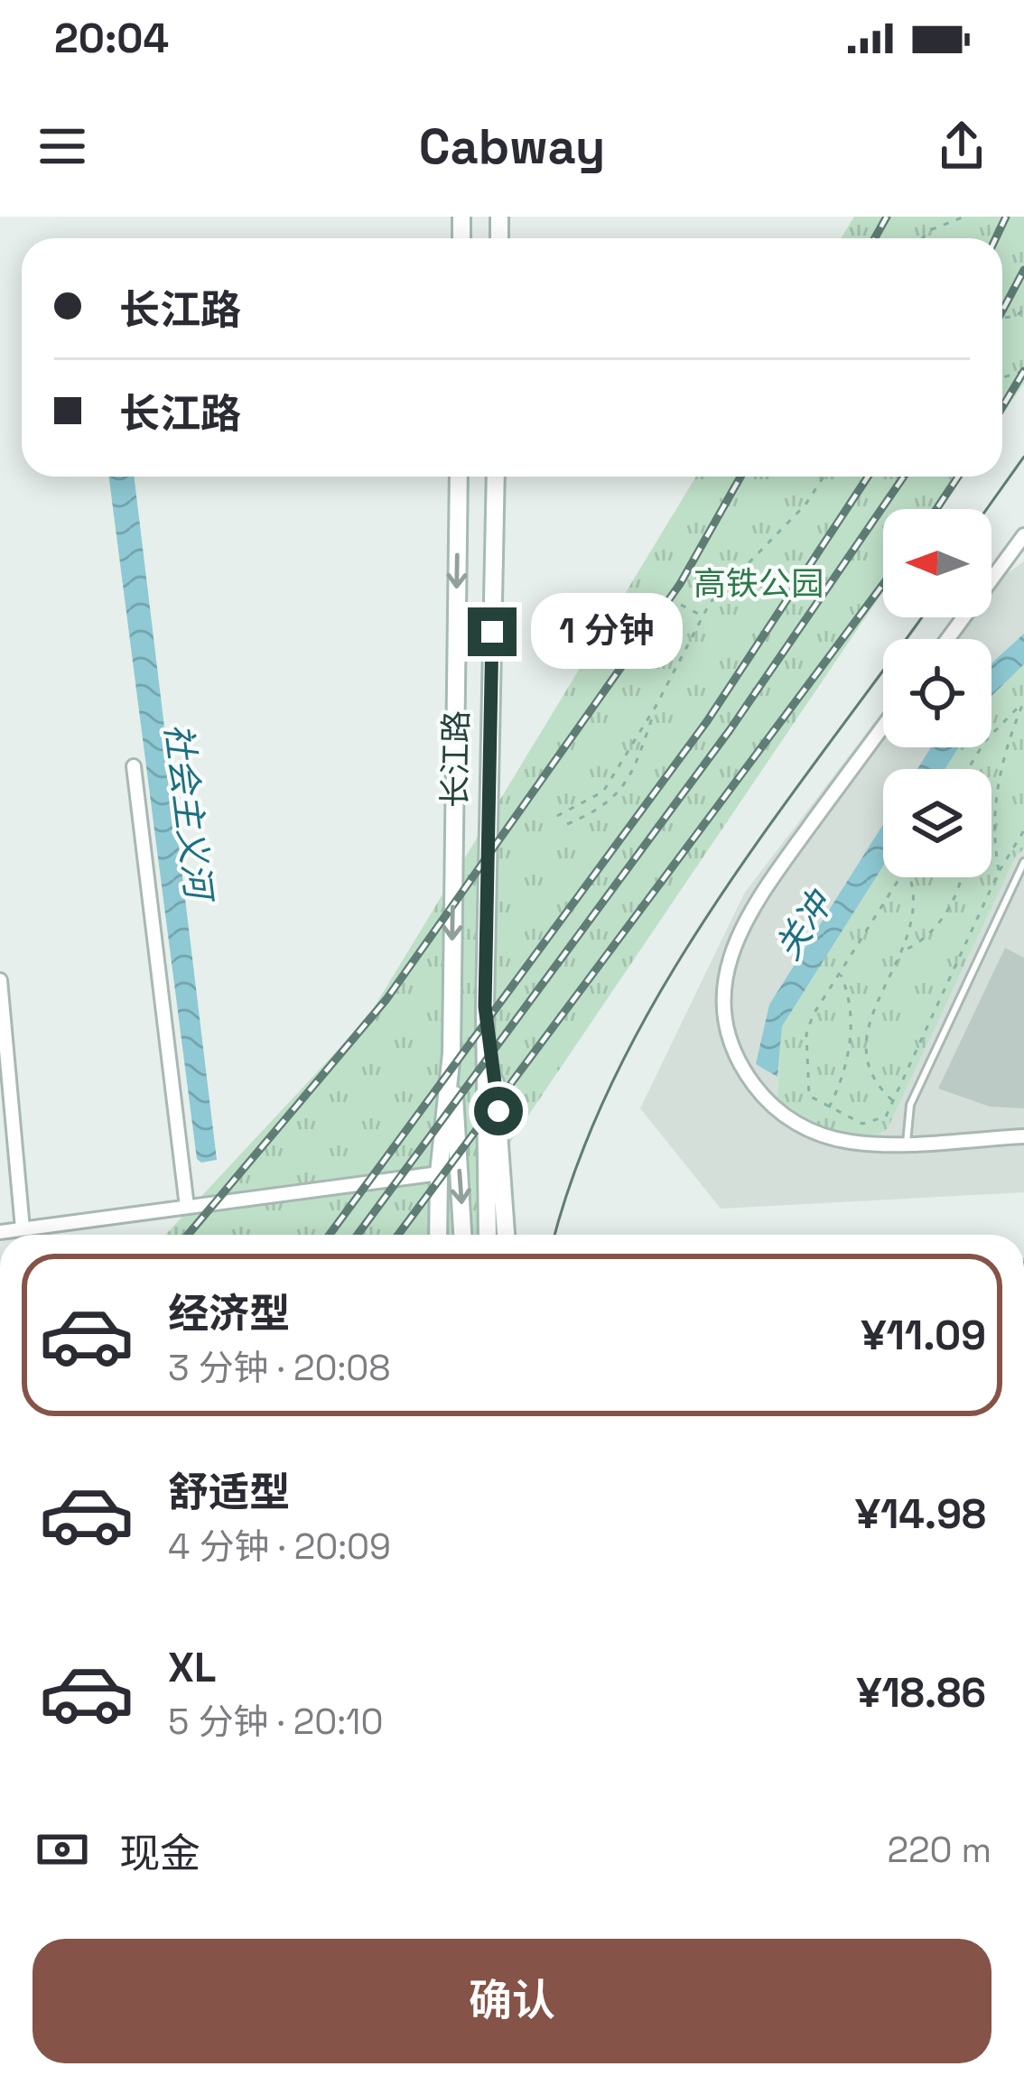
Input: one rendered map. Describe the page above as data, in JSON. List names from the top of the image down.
{
  "streets": {
    "main road": ["长江路"]
  },
  "water": ["社会主义河", "关冲"],
  "parks": ["高铁公园"],
  "north": "left",
  "page": {
    "status": "20:04",
    "header": "Cabway",
    "banner": ["长江路", "长江路"],
    "bubble": "1 分钟",
    "list": [
      {
        "name": "经济型",
        "note": "3 分钟 · 20:08",
        "value": "¥11.09"
      },
      {
        "name": "舒适型",
        "note": "4 分钟 · 20:09",
        "value": "¥14.98"
      },
      {
        "name": "XL",
        "note": "5 分钟 · 20:10",
        "value": "¥18.86"
      }
    ],
    "pay": ["现金", "220 m"],
    "buttons": "确认"
  }
}
